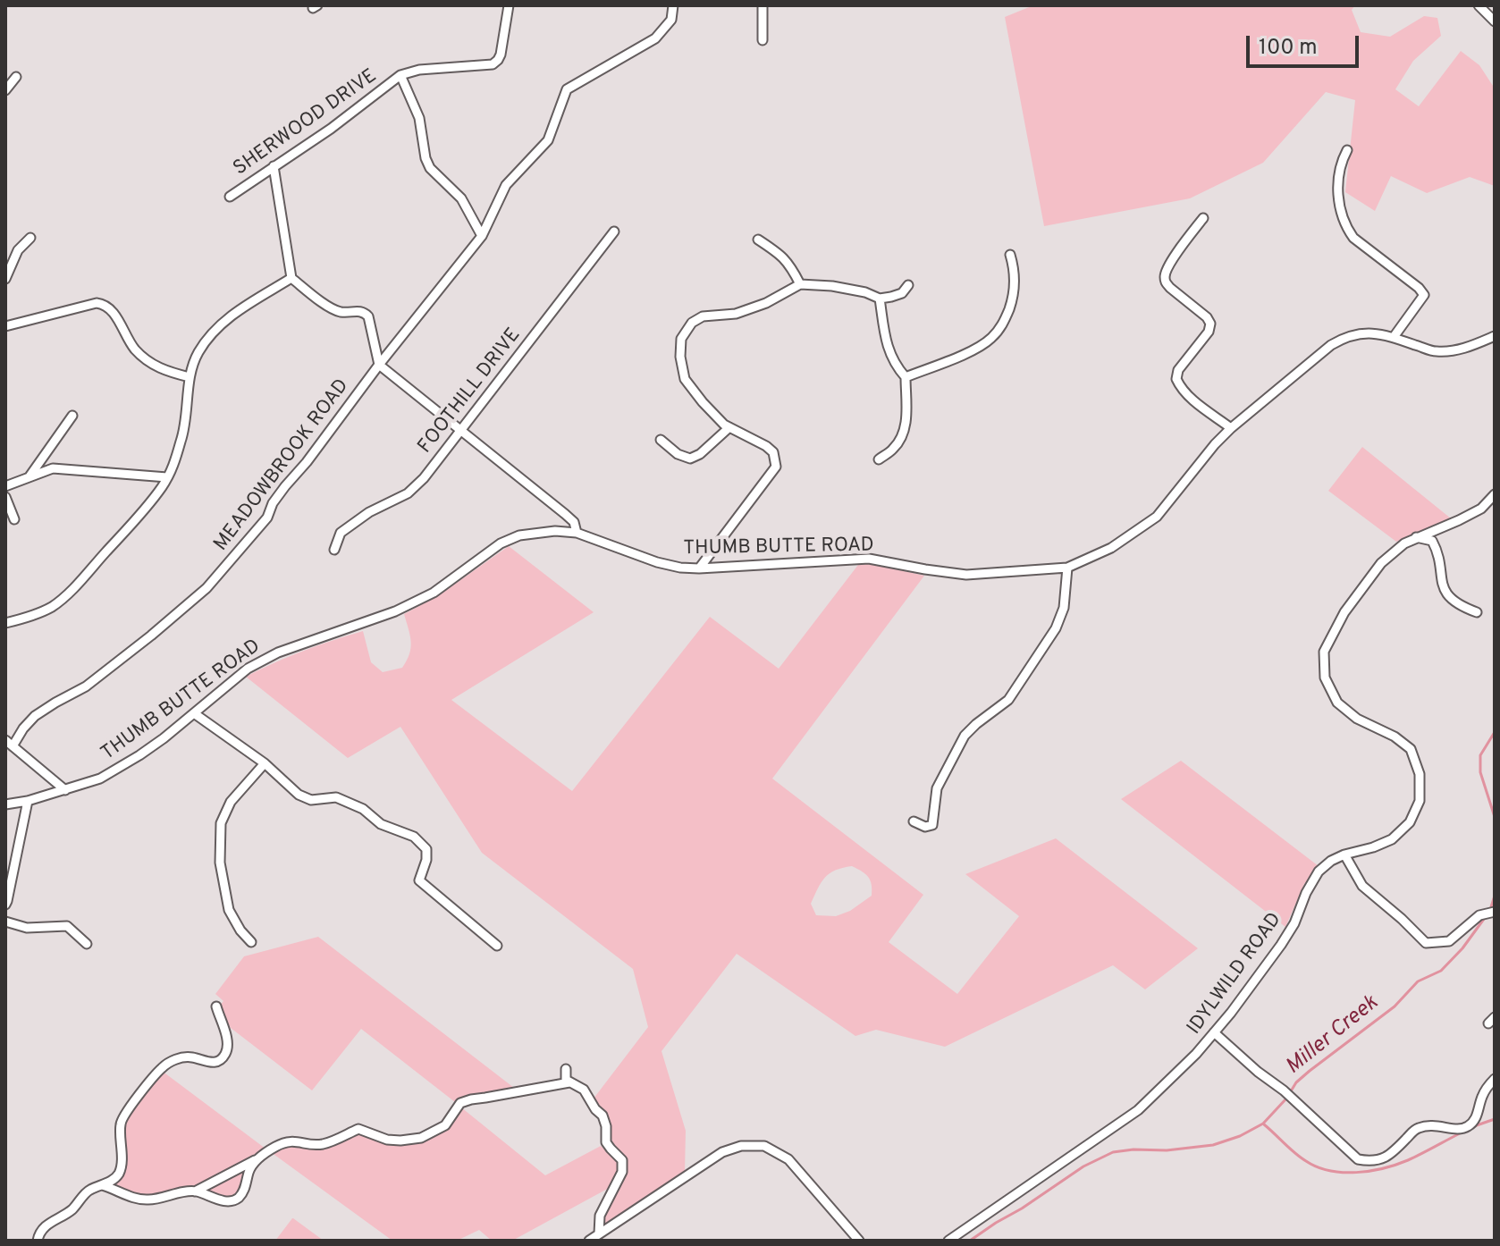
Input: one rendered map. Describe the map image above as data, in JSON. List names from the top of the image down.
{
  "streets": {
    "street": [
      "SHERWOOD DRIVE",
      "FOOTHILL DRIVE",
      "MEADOWBROOK ROAD",
      "THUMB BUTTE ROAD",
      "IDYLWILD ROAD"
    ]
  },
  "water": ["Miller Creek"],
  "scale_bar": "100 m"
}
